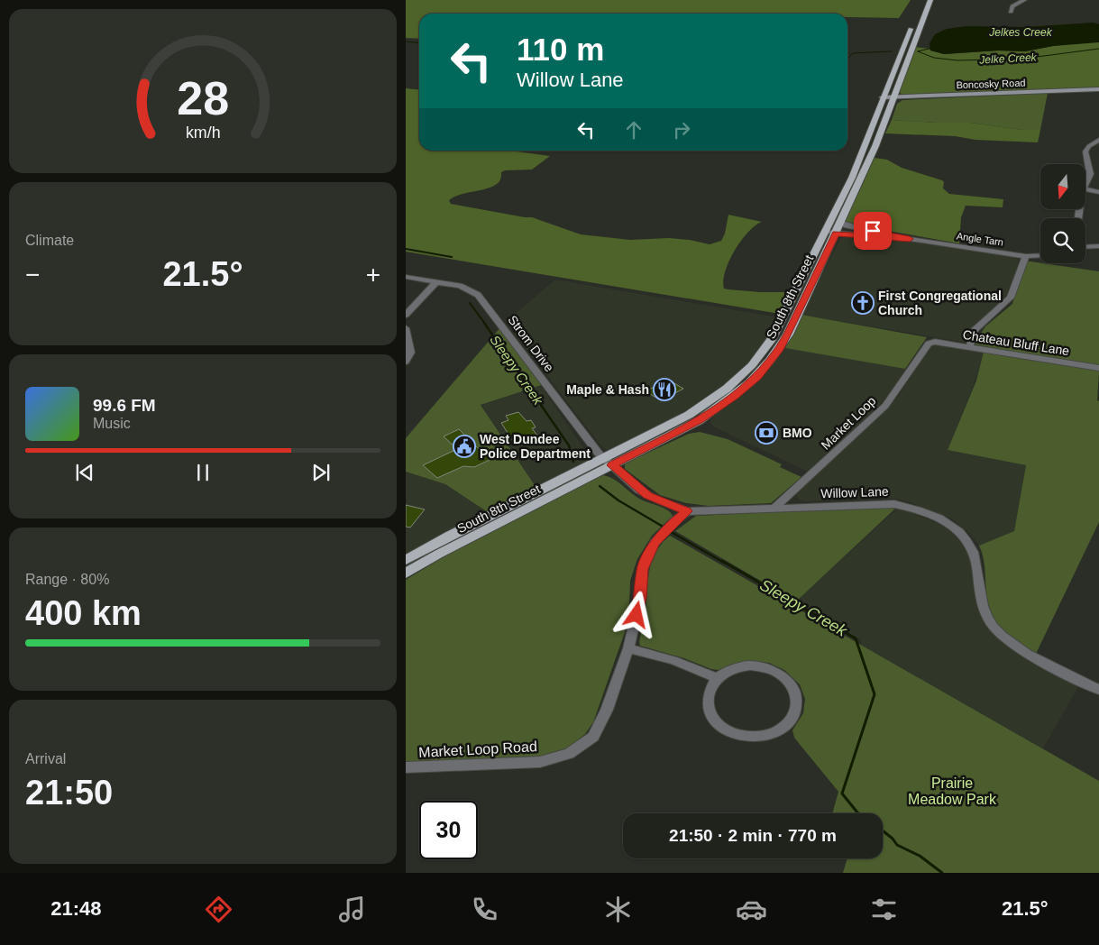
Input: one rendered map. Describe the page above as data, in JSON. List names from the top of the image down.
{
  "streets": {
    "main road": ["South 8th Street"],
    "street": [
      "Boncosky Road",
      "Angle Tarn",
      "Chateau Bluff Lane",
      "Strom Drive",
      "Market Loop",
      "Willow Lane",
      "Market Loop Road"
    ]
  },
  "crossings": [
    ["Boncosky Road", "South 8th Street"],
    ["Angle Tarn", "South 8th Street"],
    ["South 8th Street", "Strom Drive"],
    ["South 8th Street", "Willow Lane"],
    ["Chateau Bluff Lane", "Market Loop"],
    ["Strom Drive", "Willow Lane"],
    ["Market Loop", "Willow Lane"],
    ["Willow Lane", "Market Loop Road"]
  ],
  "water": ["Jelkes Creek", "Jelke Creek", "Sleepy Creek"],
  "parks": ["Prairie Meadow Park"],
  "places": {
    "church": ["First Congregational Church"],
    "restaurant": ["Maple & Hash"],
    "bank": ["BMO"],
    "public building": ["West Dundee Police Department"]
  },
  "north": "bottom",
  "page": {
    "turn": ["110 m", "Willow Lane"],
    "tile": [
      "Climate",
      ["Range · 80%", "400 km"],
      ["Arrival", "21:50"]
    ],
    "heat": ["−", "21.5°", "+"],
    "song": ["99.6 FM", "Music"],
    "limit": "30",
    "trip": "21:50 · 2 min · 770 m",
    "tabs": ["21:48", "21.5°"],
    "gauge": ["28", "km/h"]
  }
}
